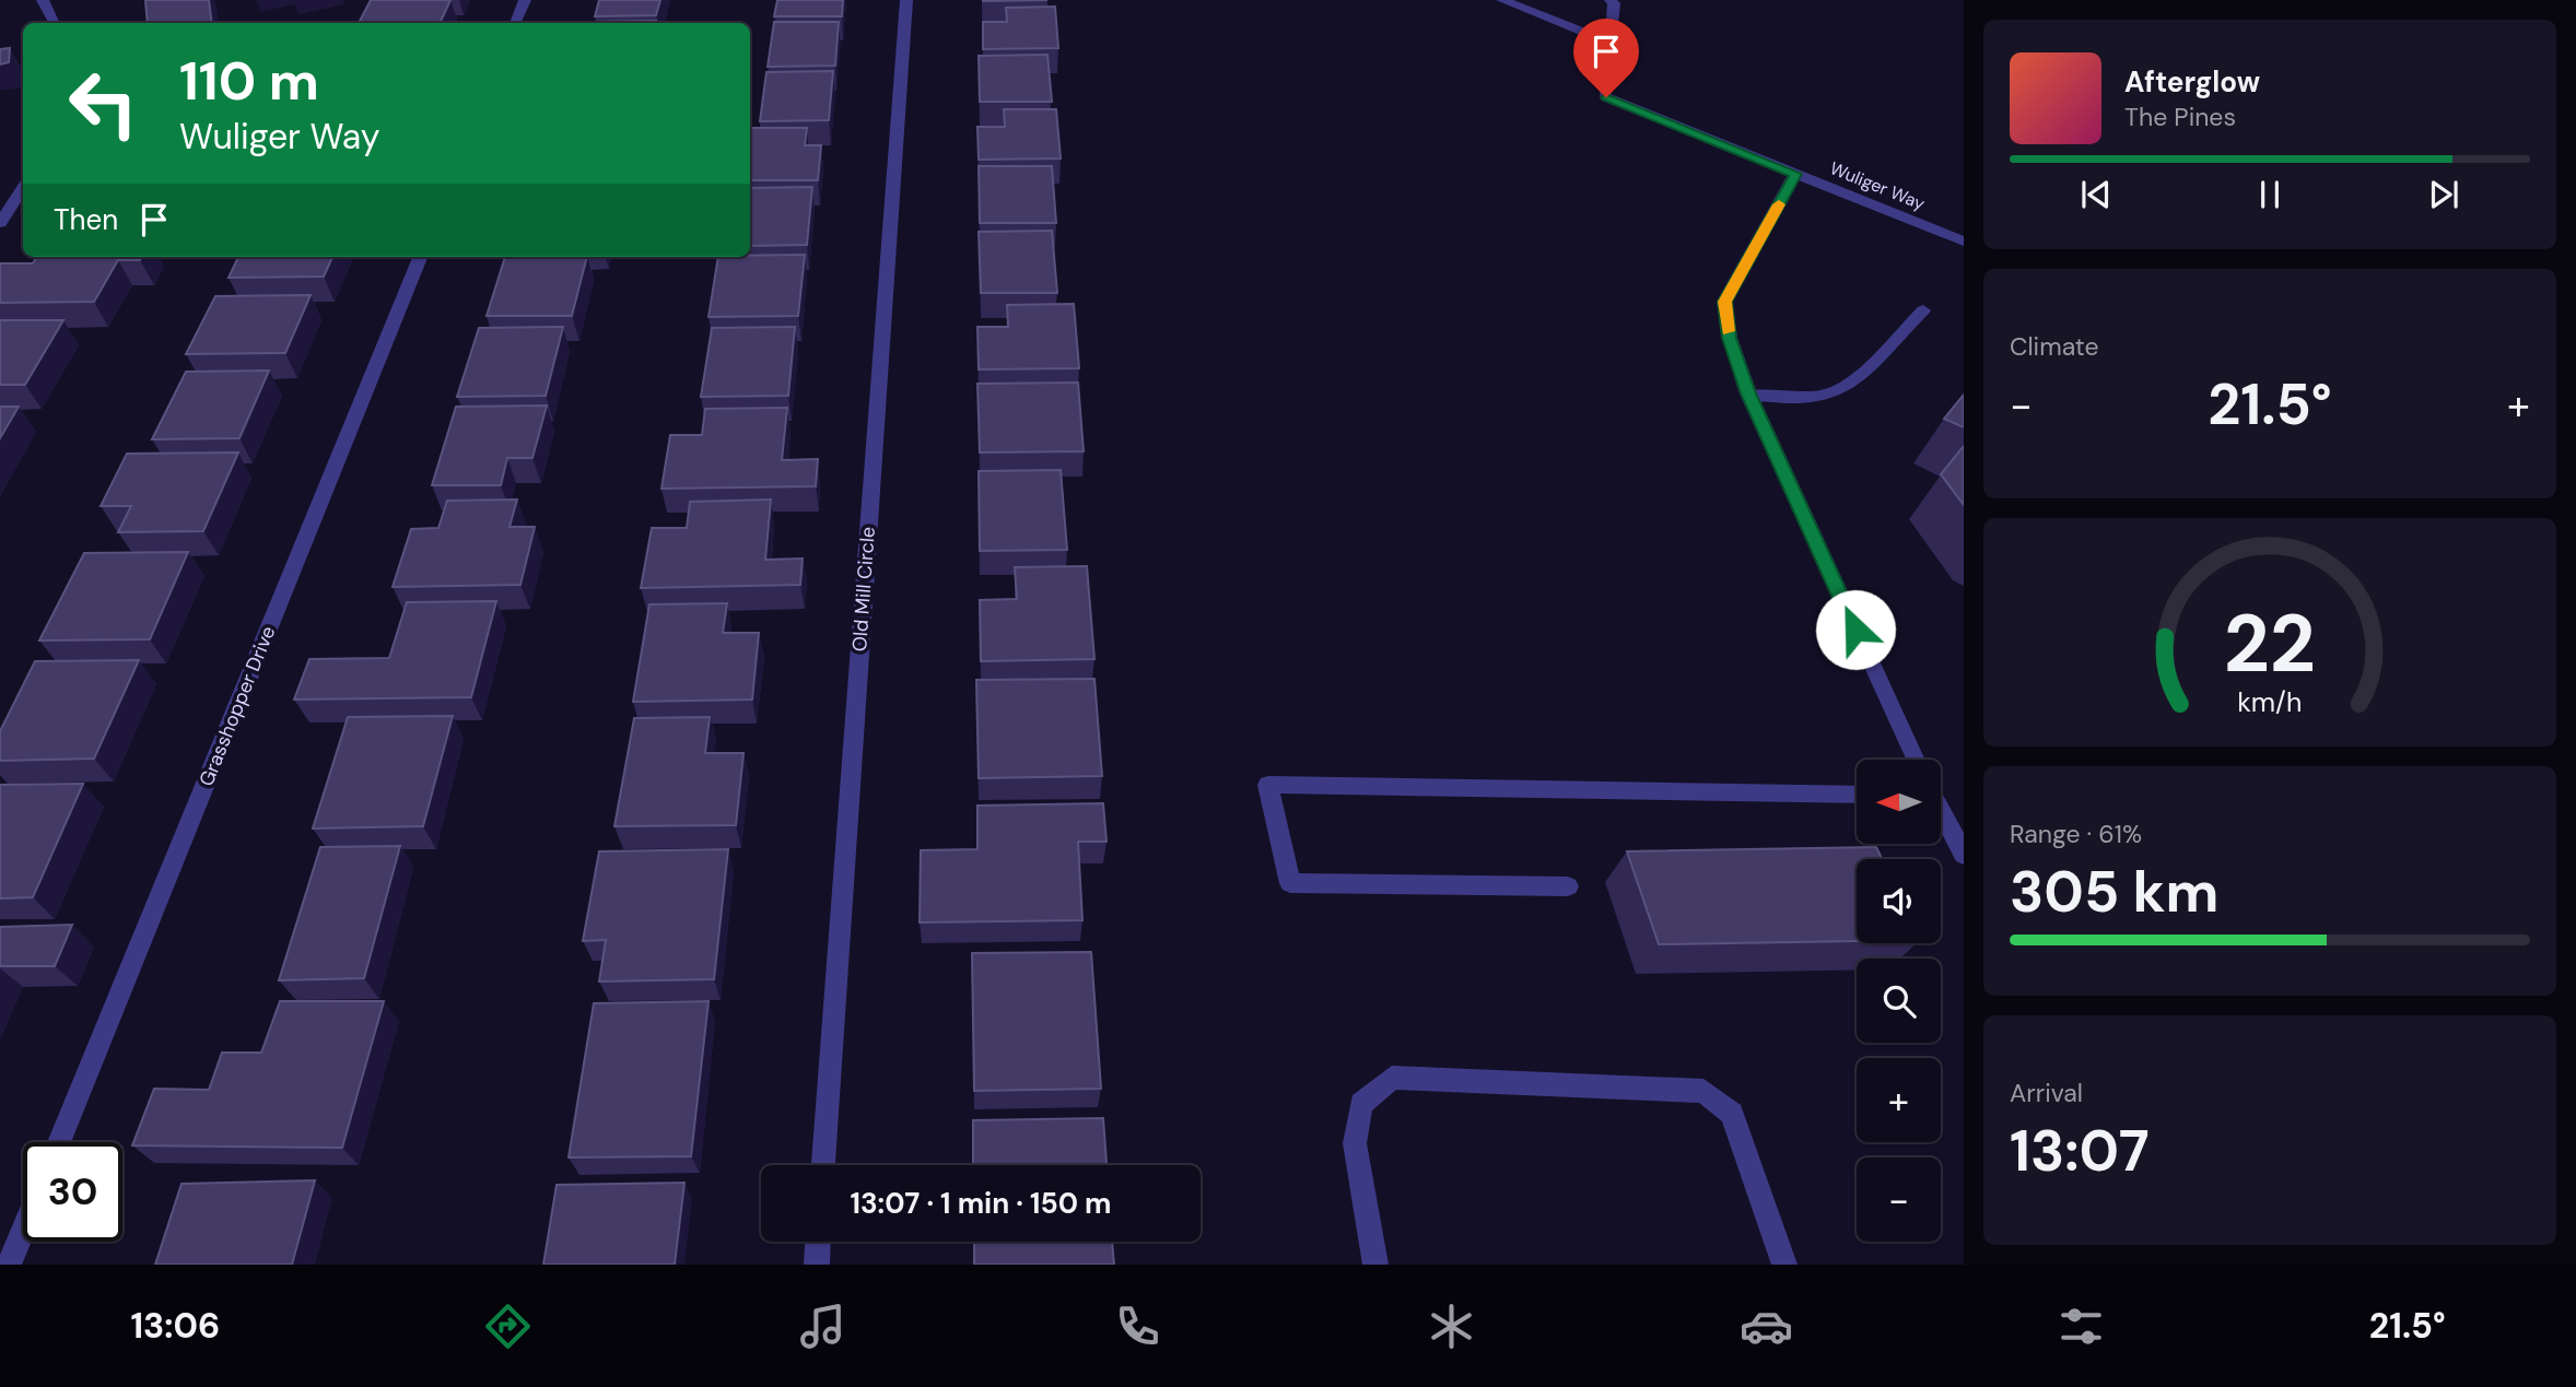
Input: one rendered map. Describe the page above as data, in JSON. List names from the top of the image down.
{
  "streets": {
    "street": ["Wuliger Way", "Old Mill Circle", "Grasshopper Drive"]
  },
  "north": "left",
  "page": {
    "turn": ["110 m", "Wuliger Way"],
    "song": ["Afterglow", "The Pines"],
    "then": "Then",
    "tile": [
      "Climate",
      ["Range · 61%", "305 km"],
      ["Arrival", "13:07"]
    ],
    "heat": ["−", "21.5°", "+"],
    "map_buttons": ["+", "−"],
    "limit": "30",
    "trip": "13:07 · 1 min · 150 m",
    "tabs": ["13:06", "21.5°"],
    "gauge": ["22", "km/h"]
  }
}
